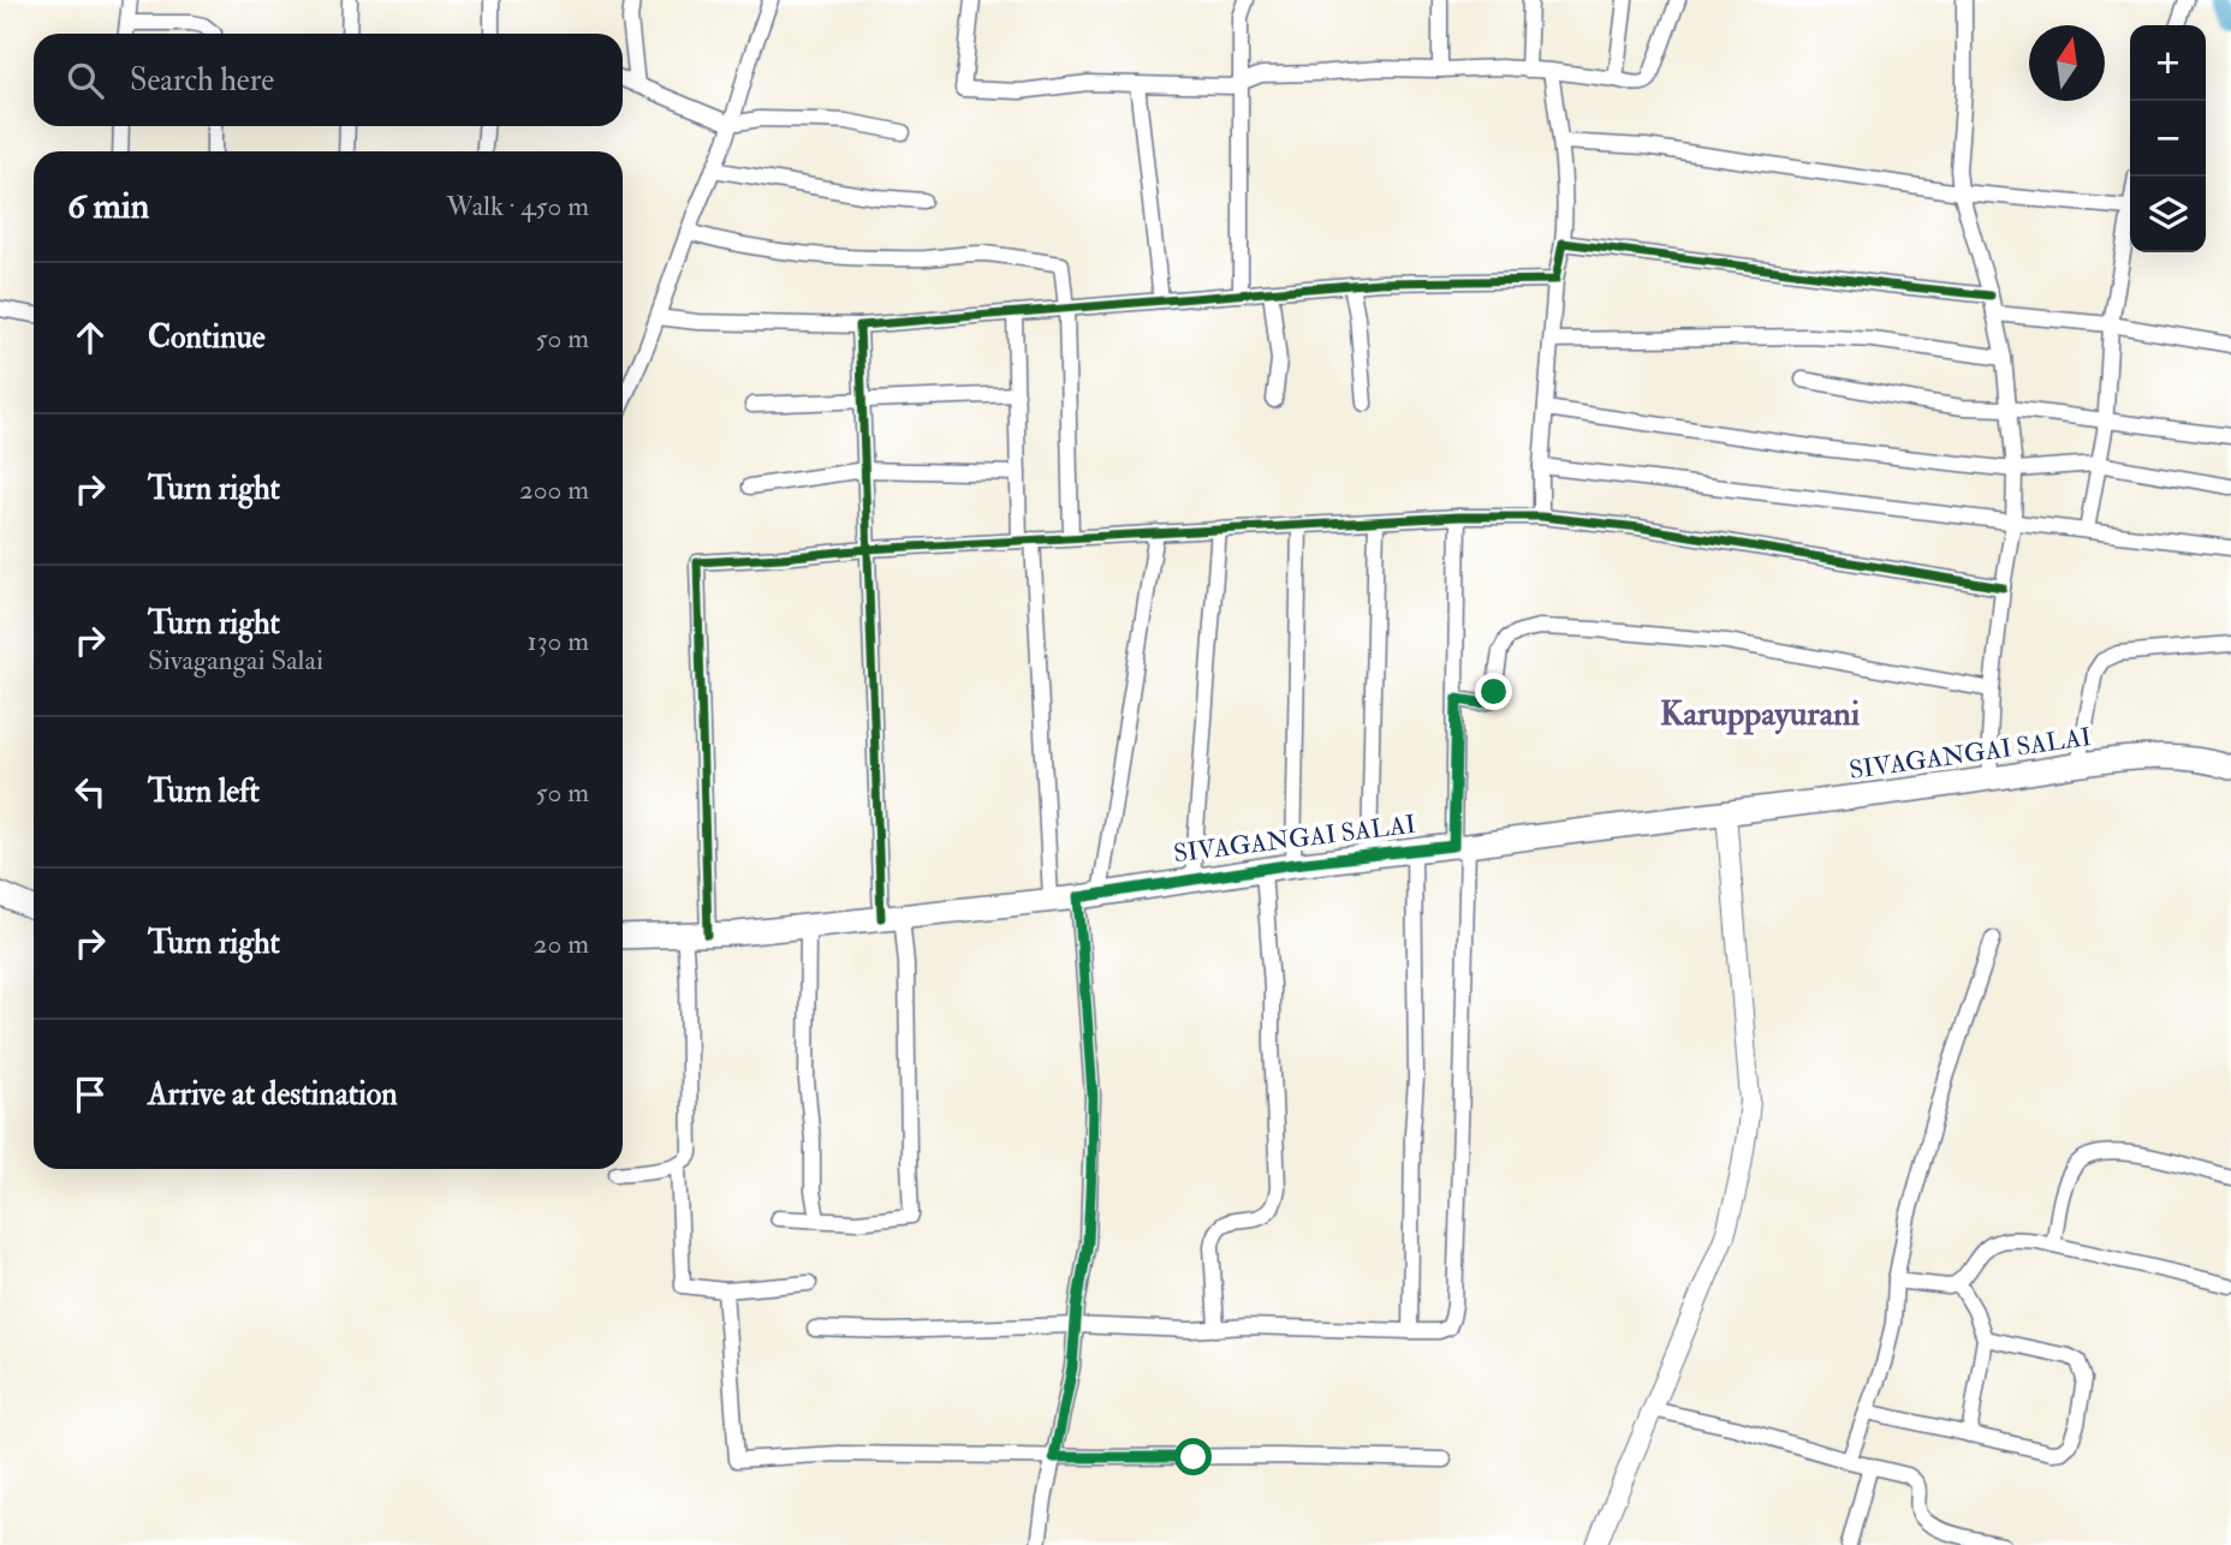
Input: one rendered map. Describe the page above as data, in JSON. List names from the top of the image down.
{
  "streets": {
    "main road": ["SIVAGANGAI SALAI"]
  },
  "districts": ["Karuppayurani"],
  "north": "top",
  "page": {
    "map_buttons": ["+", "−"],
    "search": "Search here",
    "heading": ["6 min", "Walk · 450 m"],
    "list": [
      ["Continue", "50 m"],
      ["Turn right", "200 m"],
      ["Turn right", "Sivagangai Salai", "130 m"],
      ["Turn left", "50 m"],
      ["Turn right", "20 m"],
      "Arrive at destination"
    ]
  }
}
